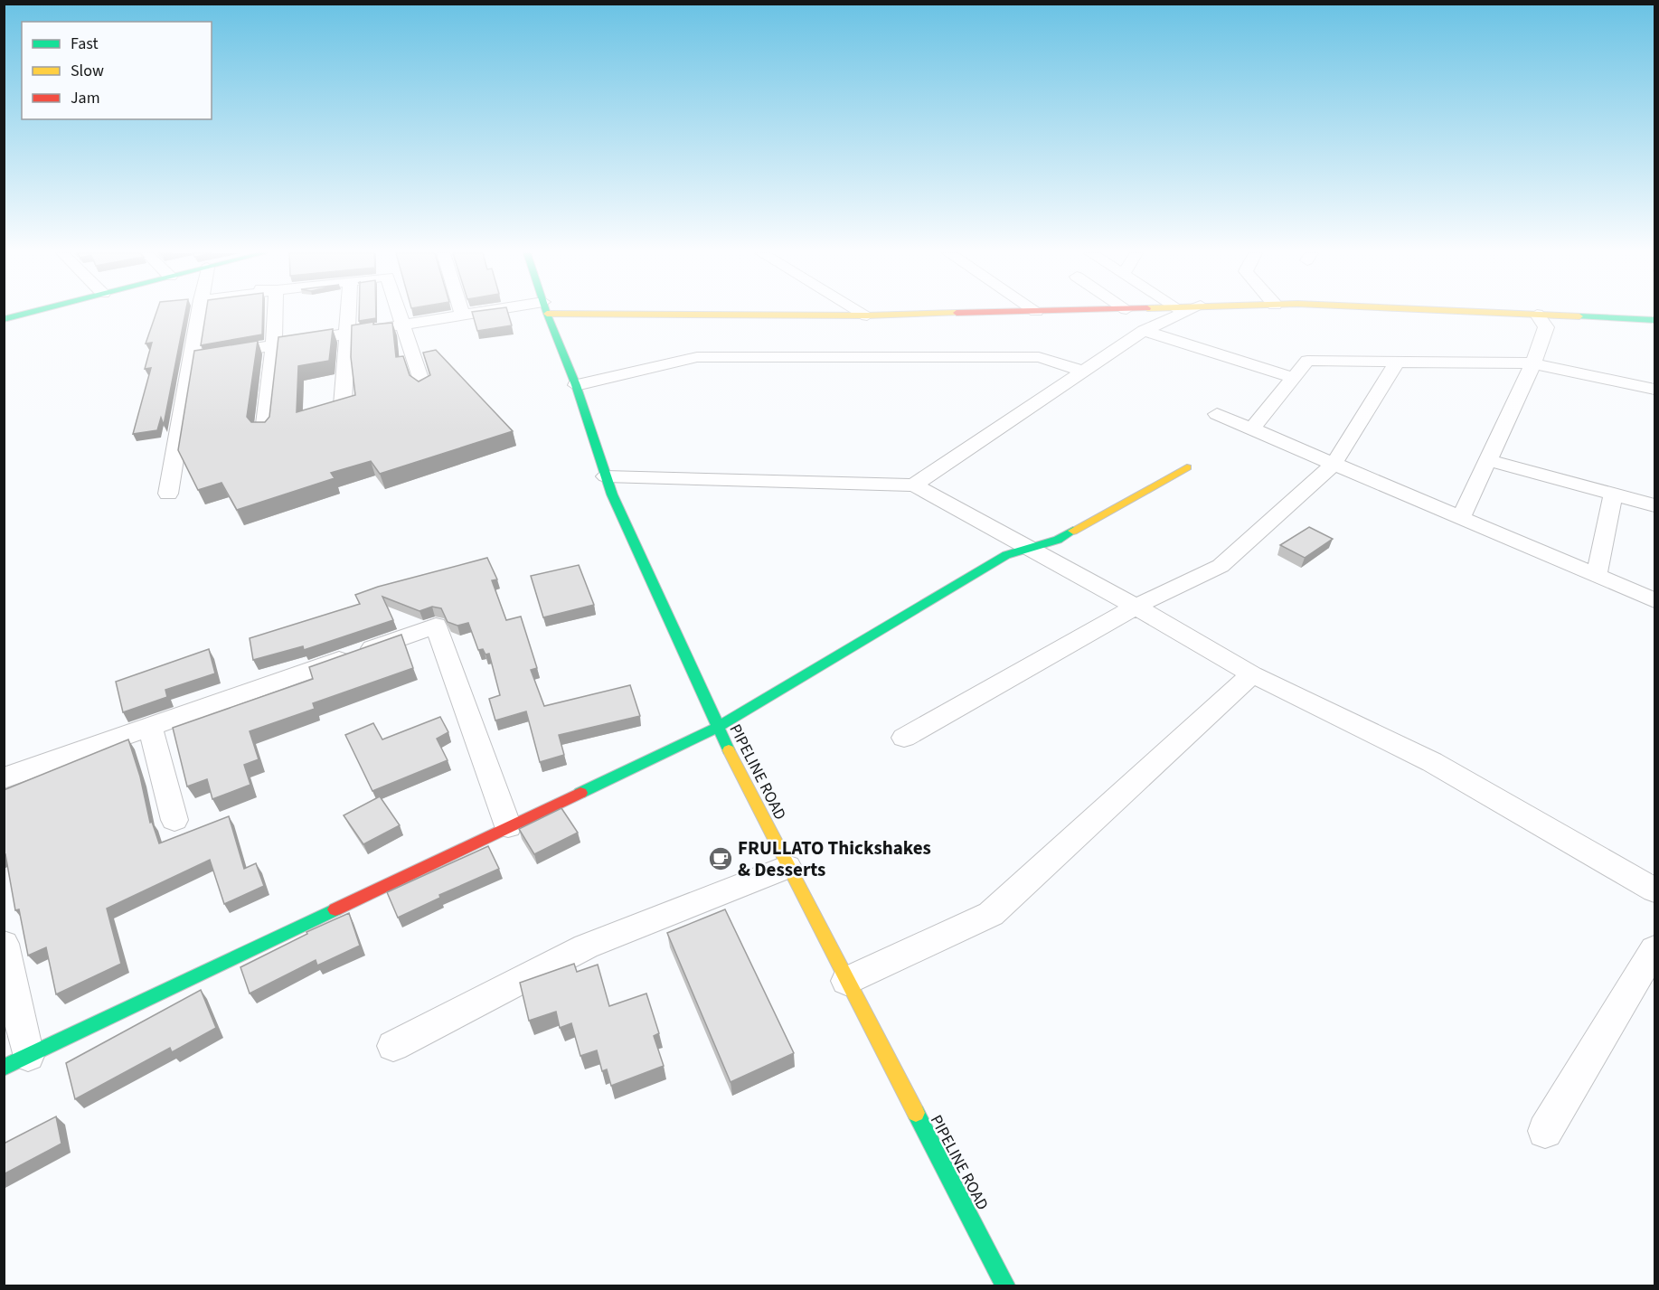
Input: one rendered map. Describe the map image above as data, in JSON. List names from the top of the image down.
{
  "streets": {
    "street": ["PIPELINE ROAD"]
  },
  "places": {
    "cafe": ["FRULLATO Thickshakes & Desserts"]
  },
  "legend": ["Fast", "Slow", "Jam"]
}
